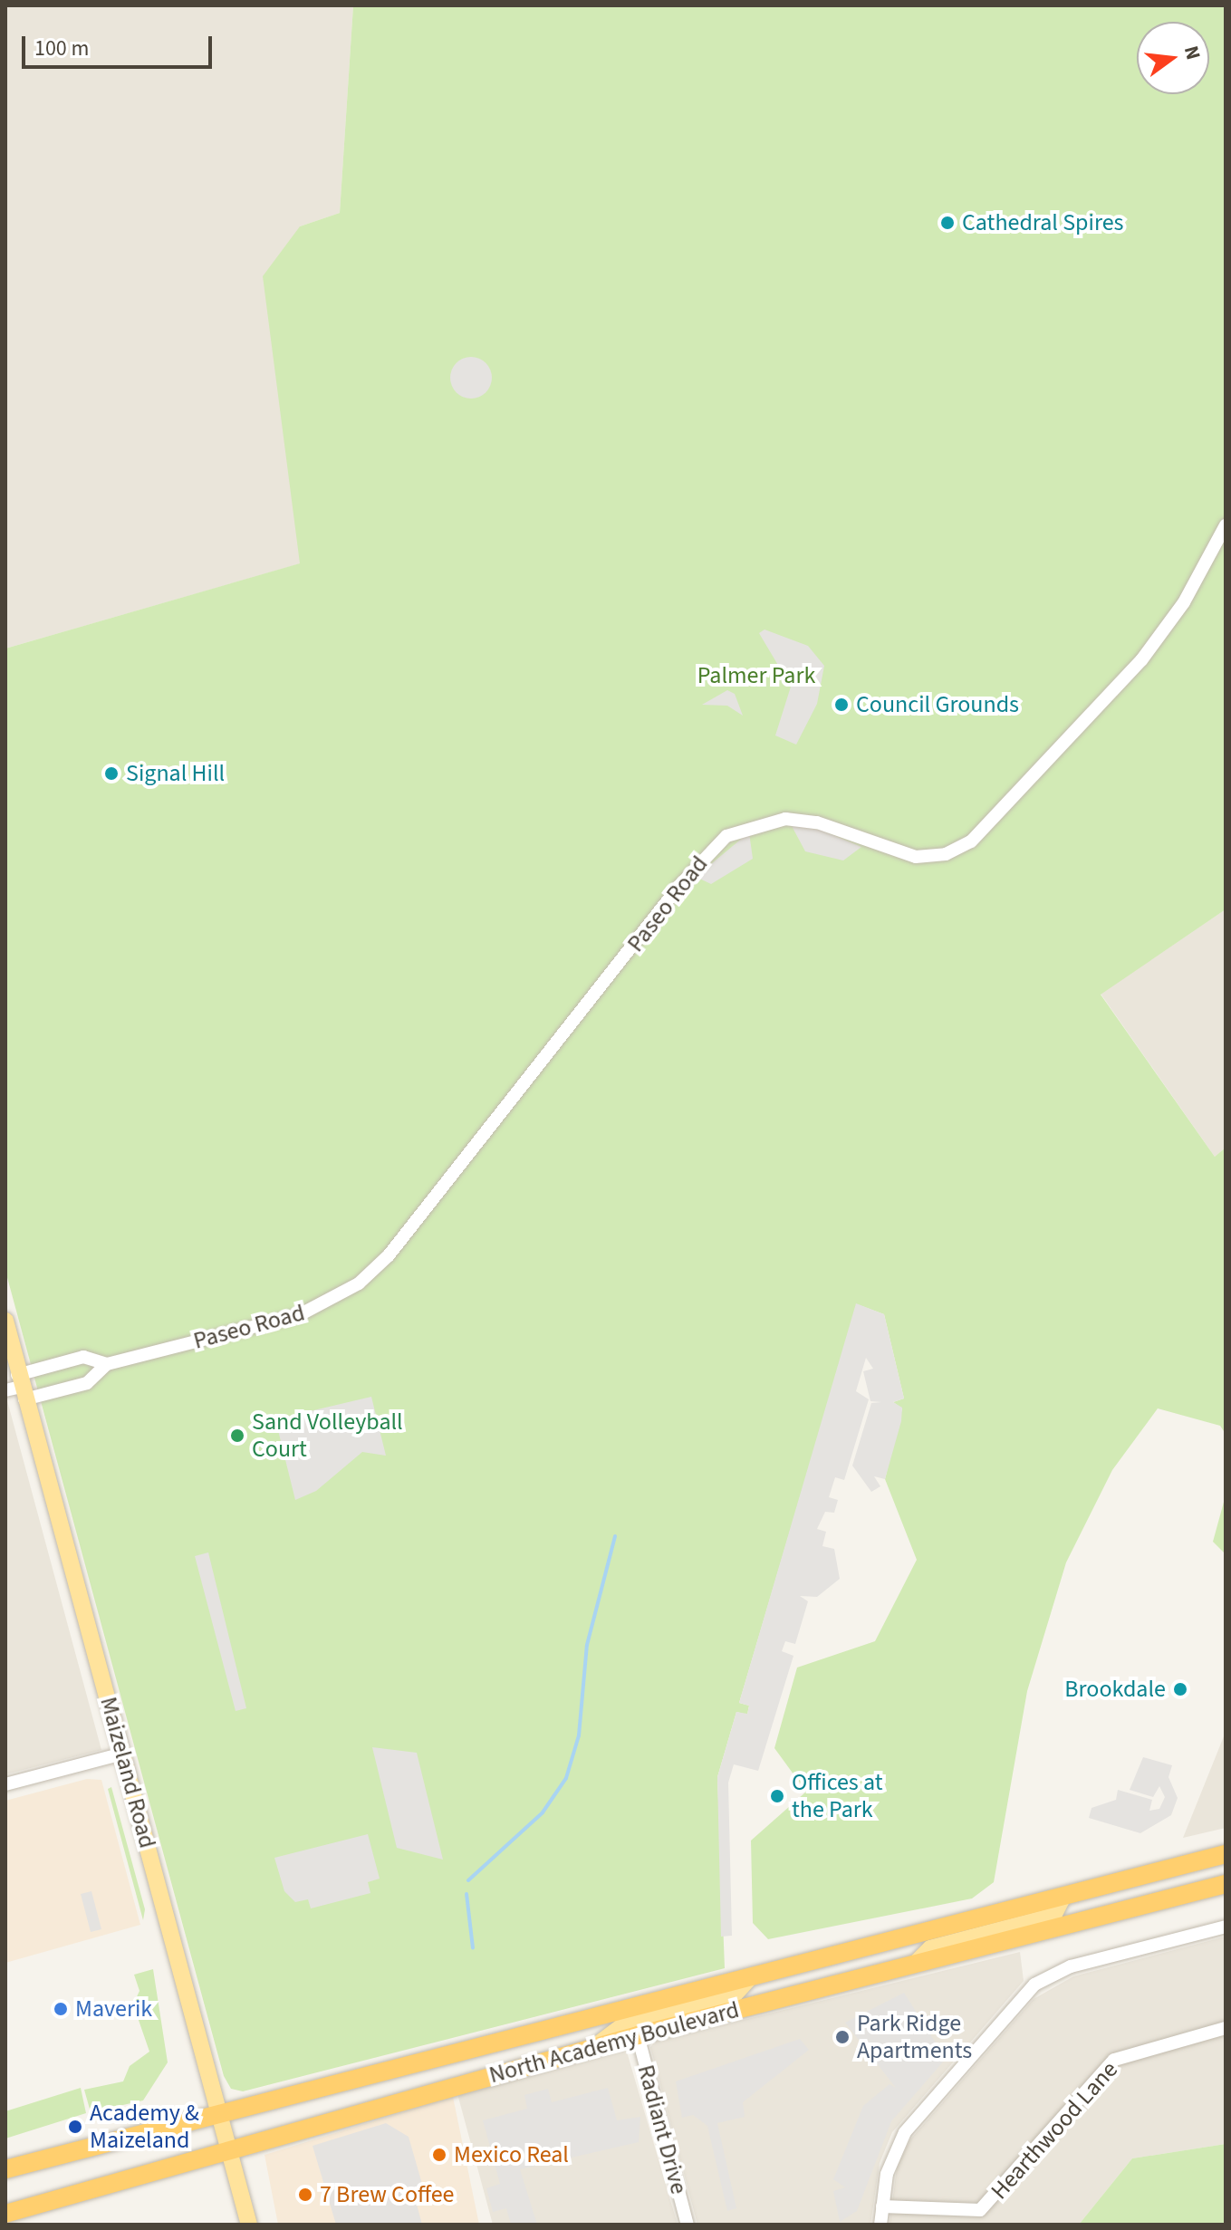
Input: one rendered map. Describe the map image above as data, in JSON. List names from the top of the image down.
{
  "streets": {
    "highway": ["North Academy Boulevard"],
    "main road": ["Maizeland Road"],
    "street": ["Paseo Road", "Radiant Drive", "Hearthwood Lane"]
  },
  "crossings": [
    ["Paseo Road", "Maizeland Road"],
    ["Maizeland Road", "North Academy Boulevard"],
    ["North Academy Boulevard", "Radiant Drive"]
  ],
  "parks": ["Palmer Park"],
  "places": [
    "Cathedral Spires",
    "Council Grounds",
    "Signal Hill",
    "Sand Volleyball Court",
    "Brookdale",
    "Offices at the Park",
    "Maverik",
    "Park Ridge Apartments",
    "Academy & Maizeland",
    "Mexico Real",
    "7 Brew Coffee"
  ],
  "scale_bar": "100 m",
  "north": "right"
}
